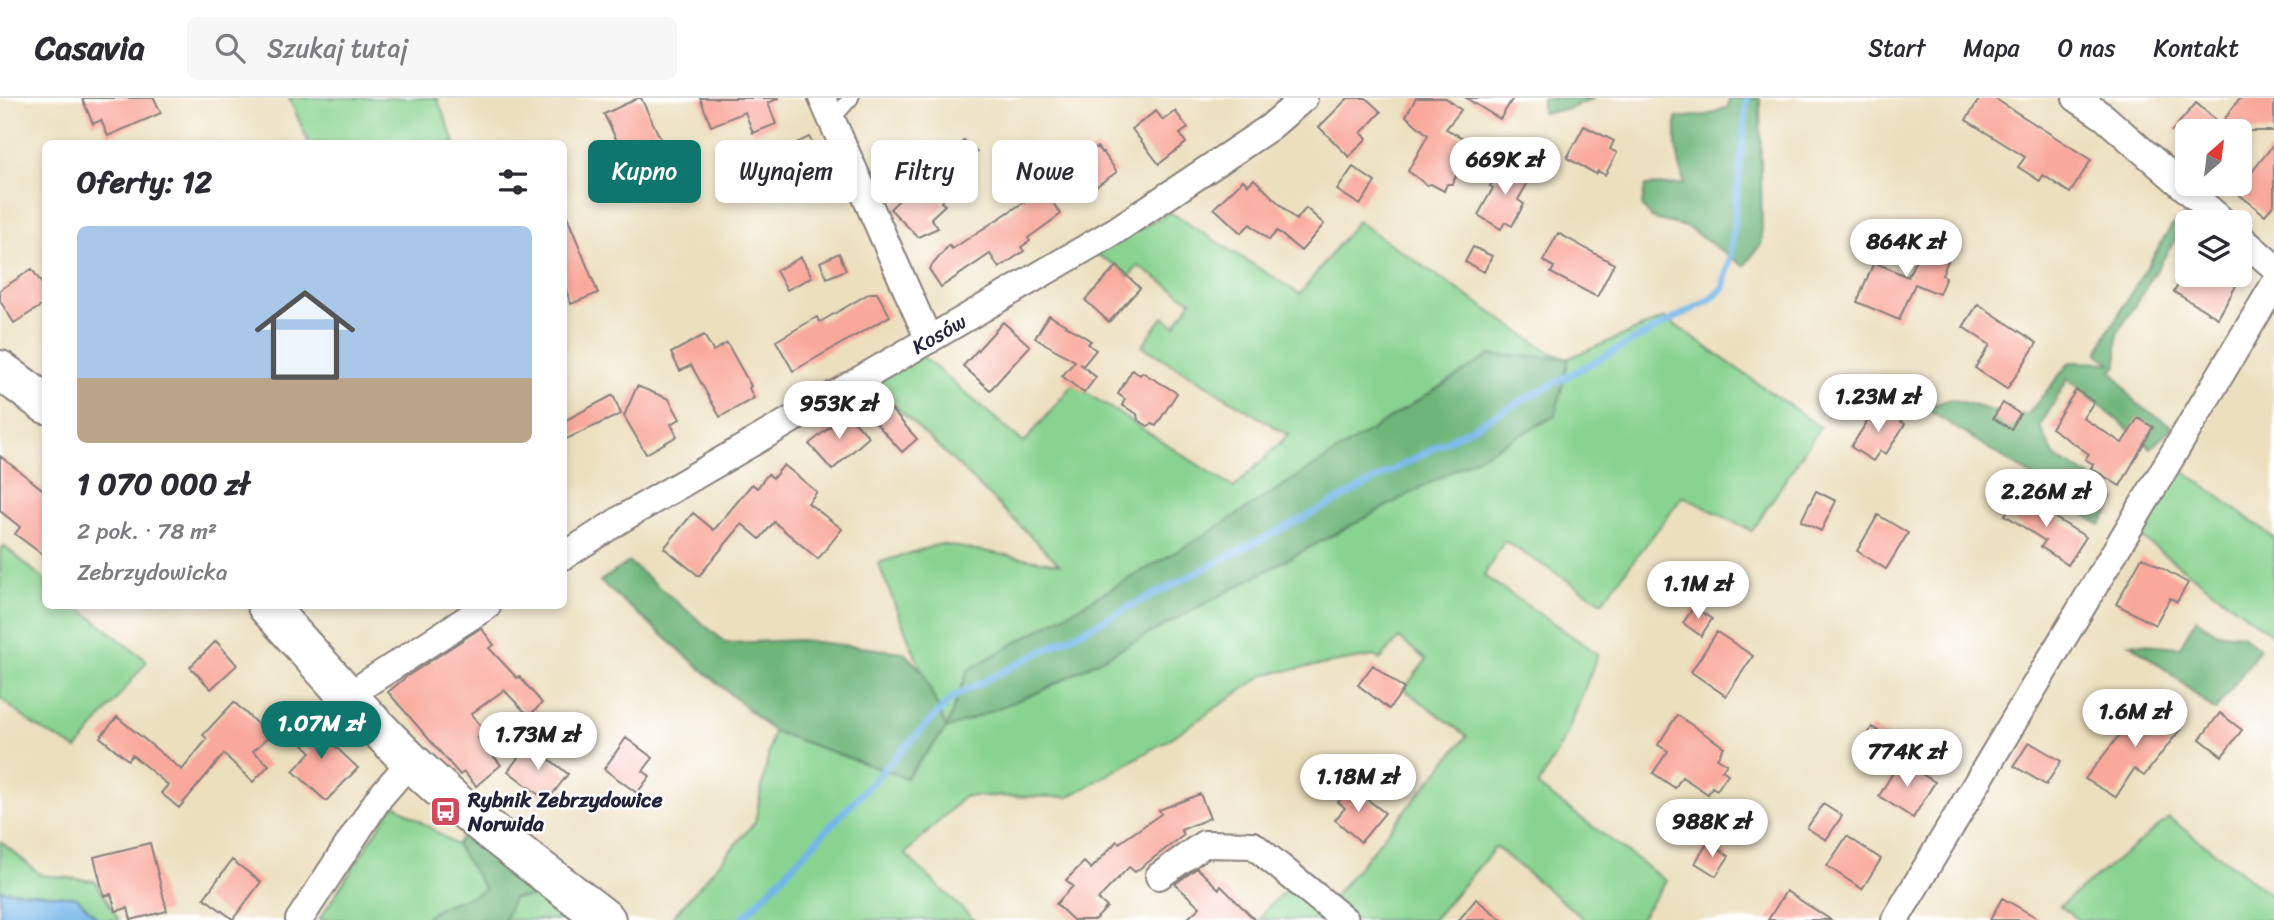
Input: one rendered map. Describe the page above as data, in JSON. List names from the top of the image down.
{
  "streets": {
    "street": ["Kosów"]
  },
  "places": {
    "bus stop": ["Rybnik Zebrzydowice Norwida"]
  },
  "north": "top right",
  "page": {
    "header": "Casavia",
    "search": "Szukaj tutaj",
    "nav": [
      "Start",
      "Mapa",
      "O nas",
      "Kontakt"
    ],
    "price": [
      "669K zł",
      "864K zł",
      "1.23M zł",
      "953K zł",
      "2.26M zł",
      "1.1M zł",
      "1.6M zł",
      "1.07M zł",
      "1.73M zł",
      "774K zł",
      "1.18M zł",
      "988K zł"
    ],
    "chip": [
      "Kupno",
      "Wynajem",
      "Filtry",
      "Nowe"
    ],
    "heading": "Oferty: 12",
    "list": [
      {
        "name": "1 070 000 zł",
        "note": "2 pok. · 78 m² · Zebrzydowicka"
      }
    ]
  }
}
